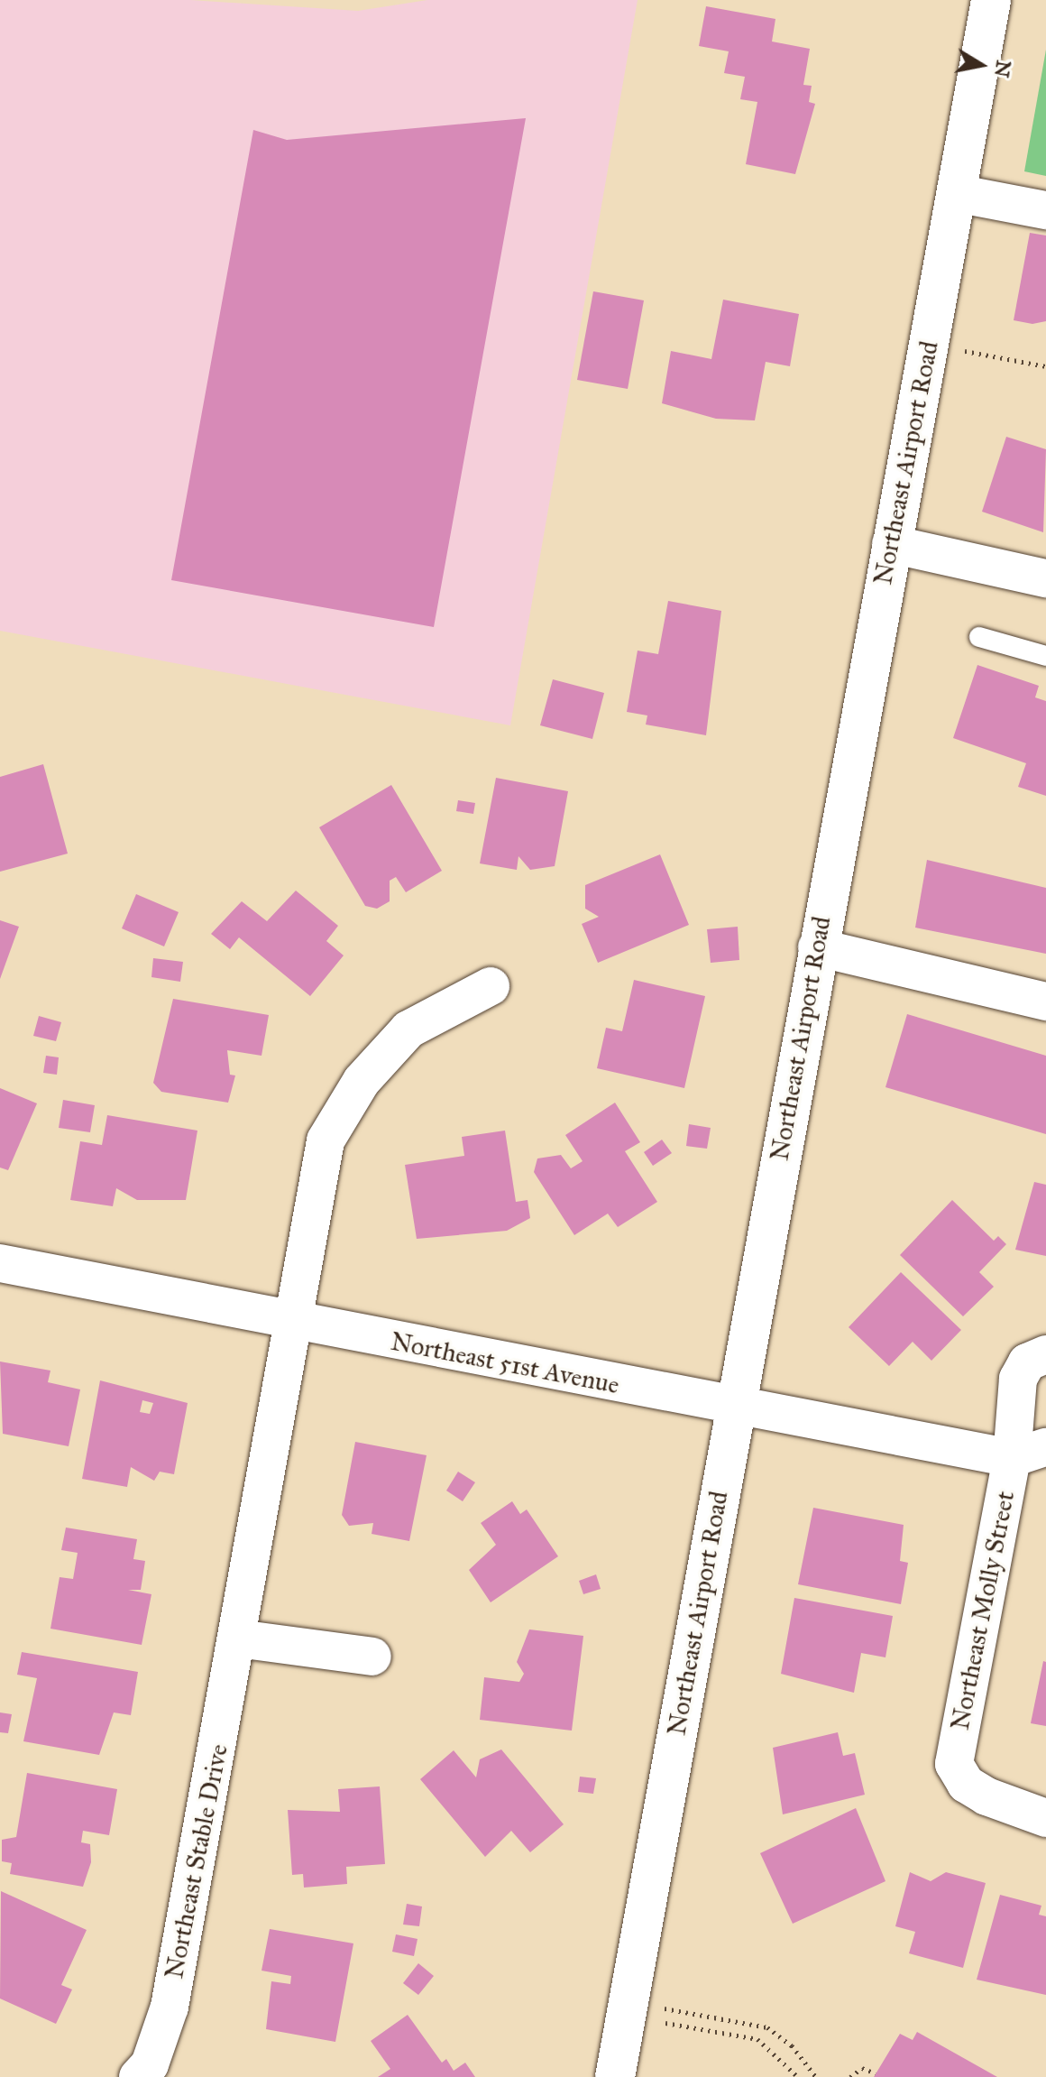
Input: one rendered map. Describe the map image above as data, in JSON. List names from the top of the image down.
{
  "streets": {
    "street": [
      "Northeast Airport Road",
      "Northeast 51st Avenue",
      "Northeast Molly Street",
      "Northeast Stable Drive"
    ]
  },
  "crossings": [
    ["Northeast Airport Road", "Northeast 51st Avenue"],
    ["Northeast 51st Avenue", "Northeast Molly Street"],
    ["Northeast 51st Avenue", "Northeast Stable Drive"]
  ],
  "north": "right"
}
